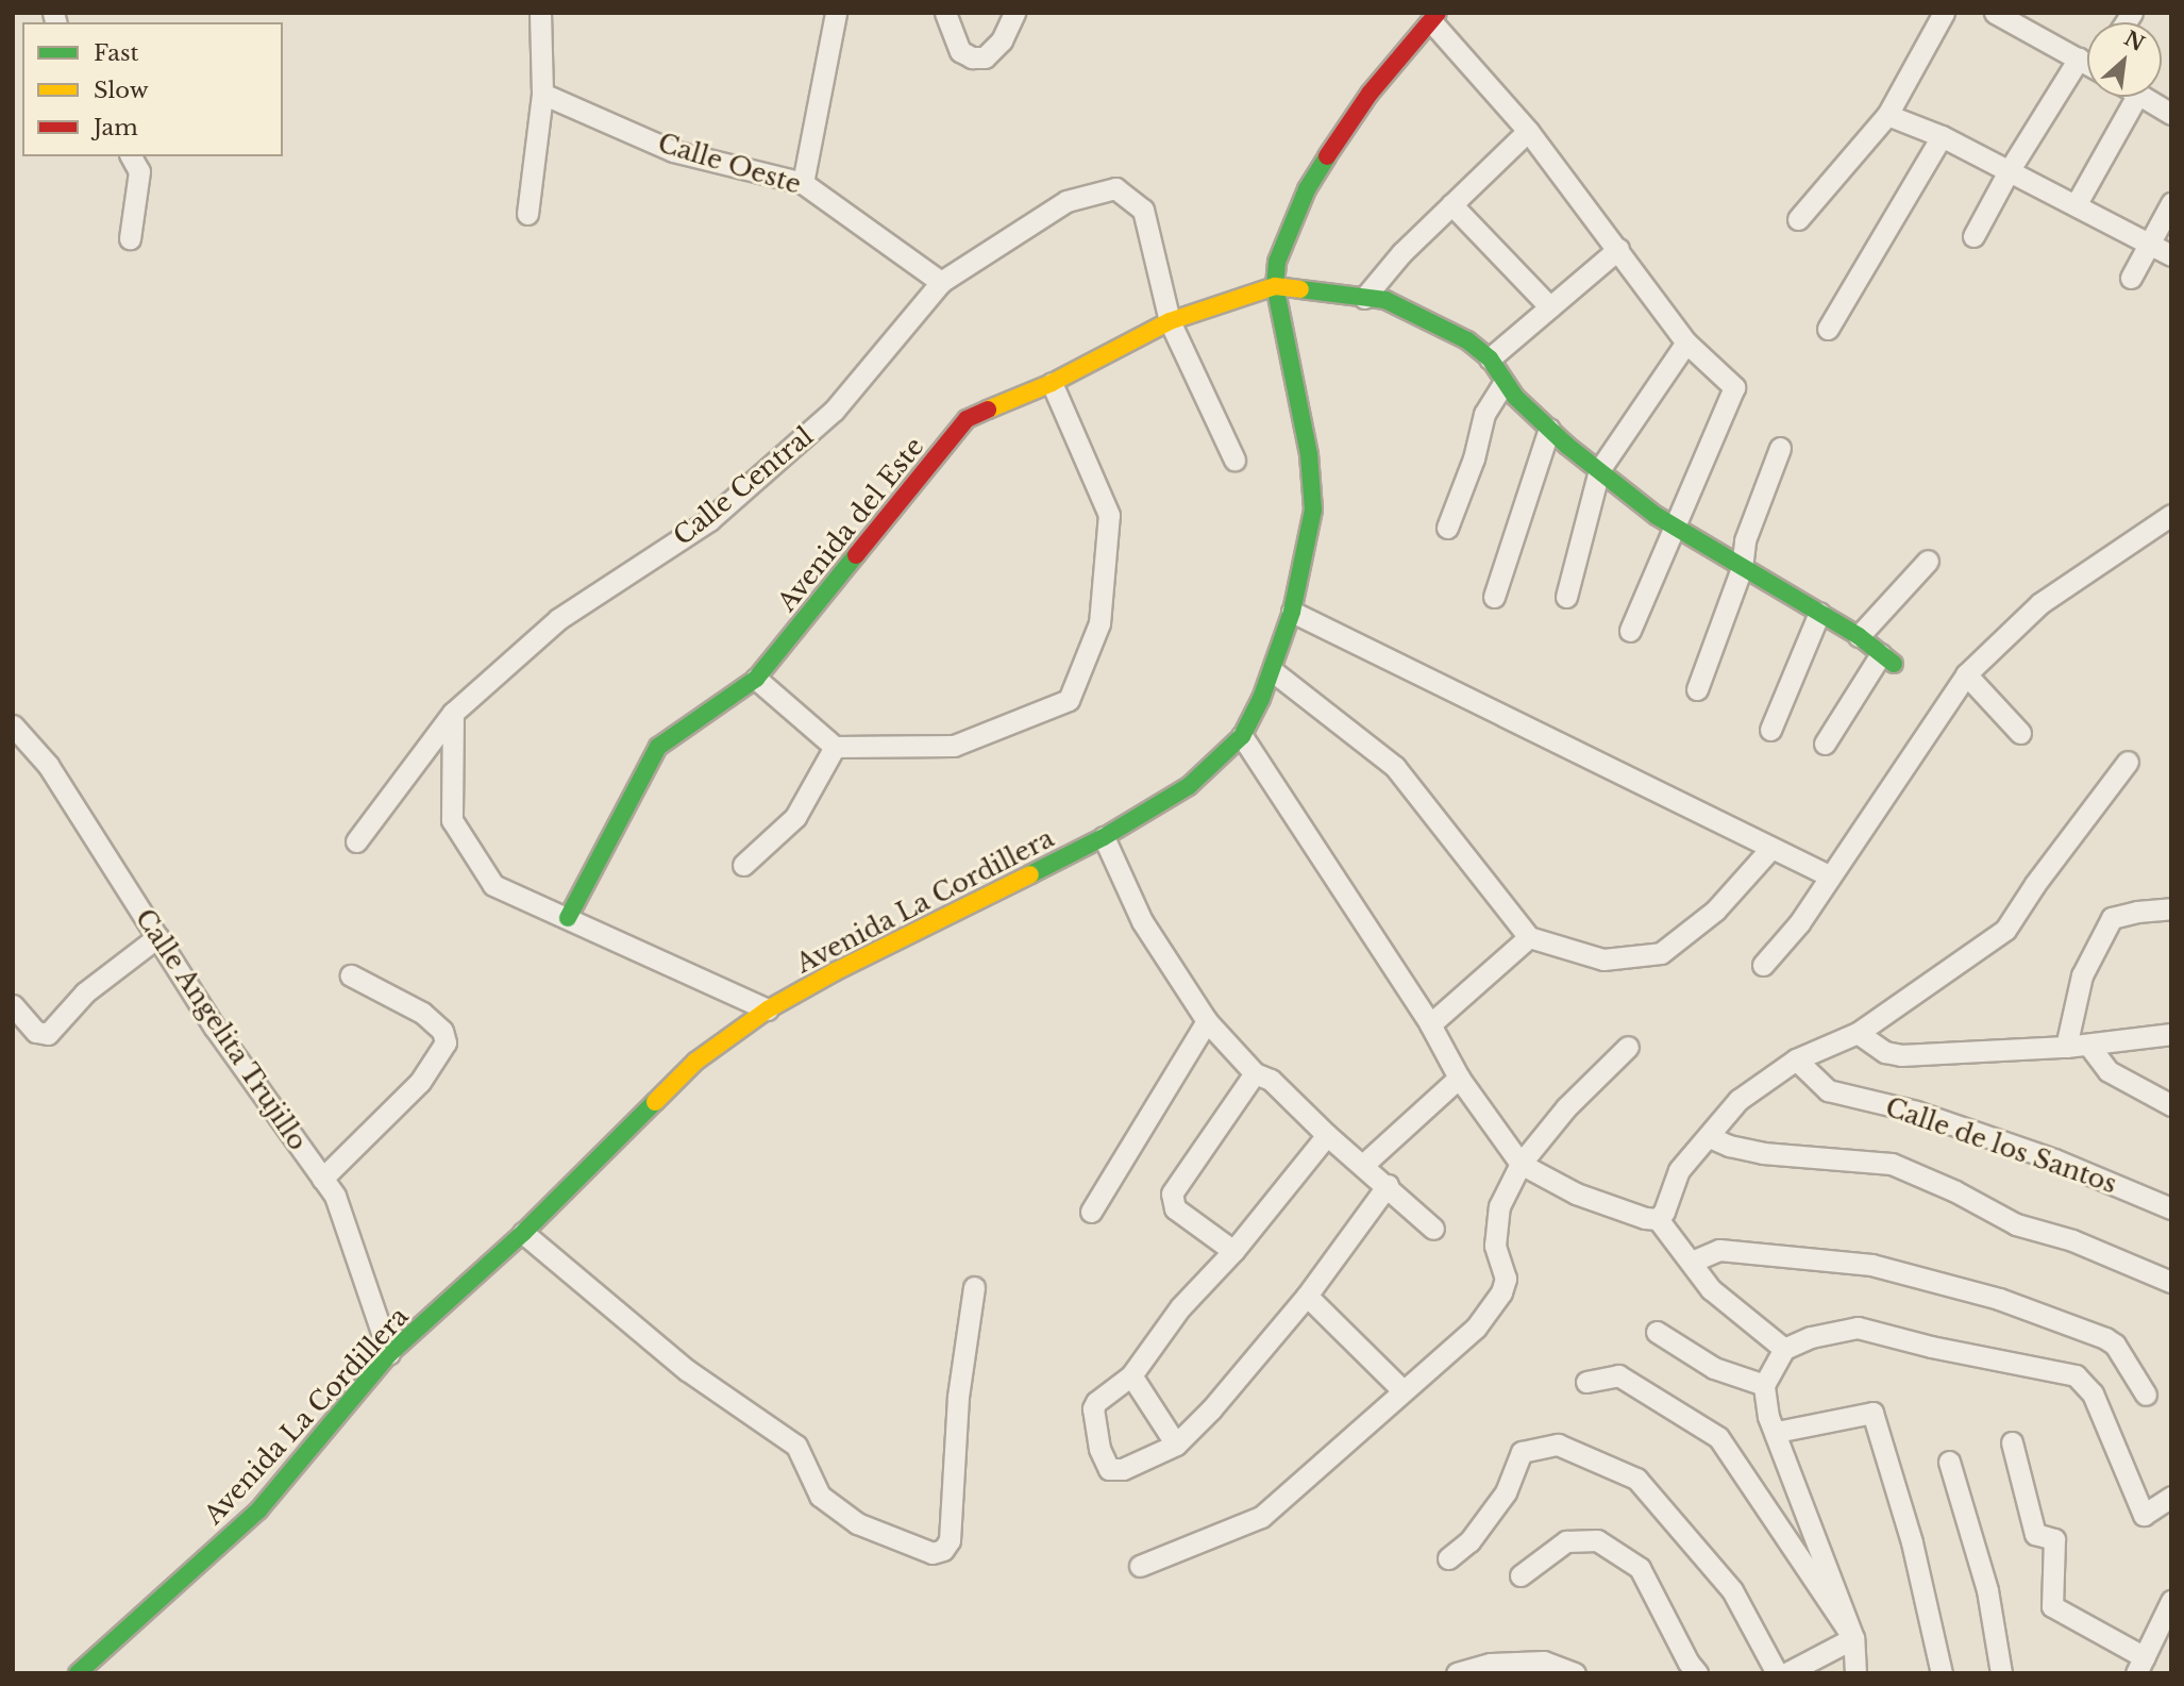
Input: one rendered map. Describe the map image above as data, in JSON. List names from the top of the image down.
{
  "streets": {
    "main road": ["Avenida del Este", "Avenida La Cordillera"],
    "street": [
      "Calle Oeste",
      "Calle Central",
      "Calle Angelita Trujillo",
      "Calle de los Santos"
    ]
  },
  "crossings": [
    ["Calle Oeste", "Calle Central"],
    ["Calle Central", "Avenida del Este"],
    ["Avenida del Este", "Avenida La Cordillera"],
    ["Avenida La Cordillera", "Calle Angelita Trujillo"]
  ],
  "legend": ["Fast", "Slow", "Jam"],
  "north": "top right"
}
